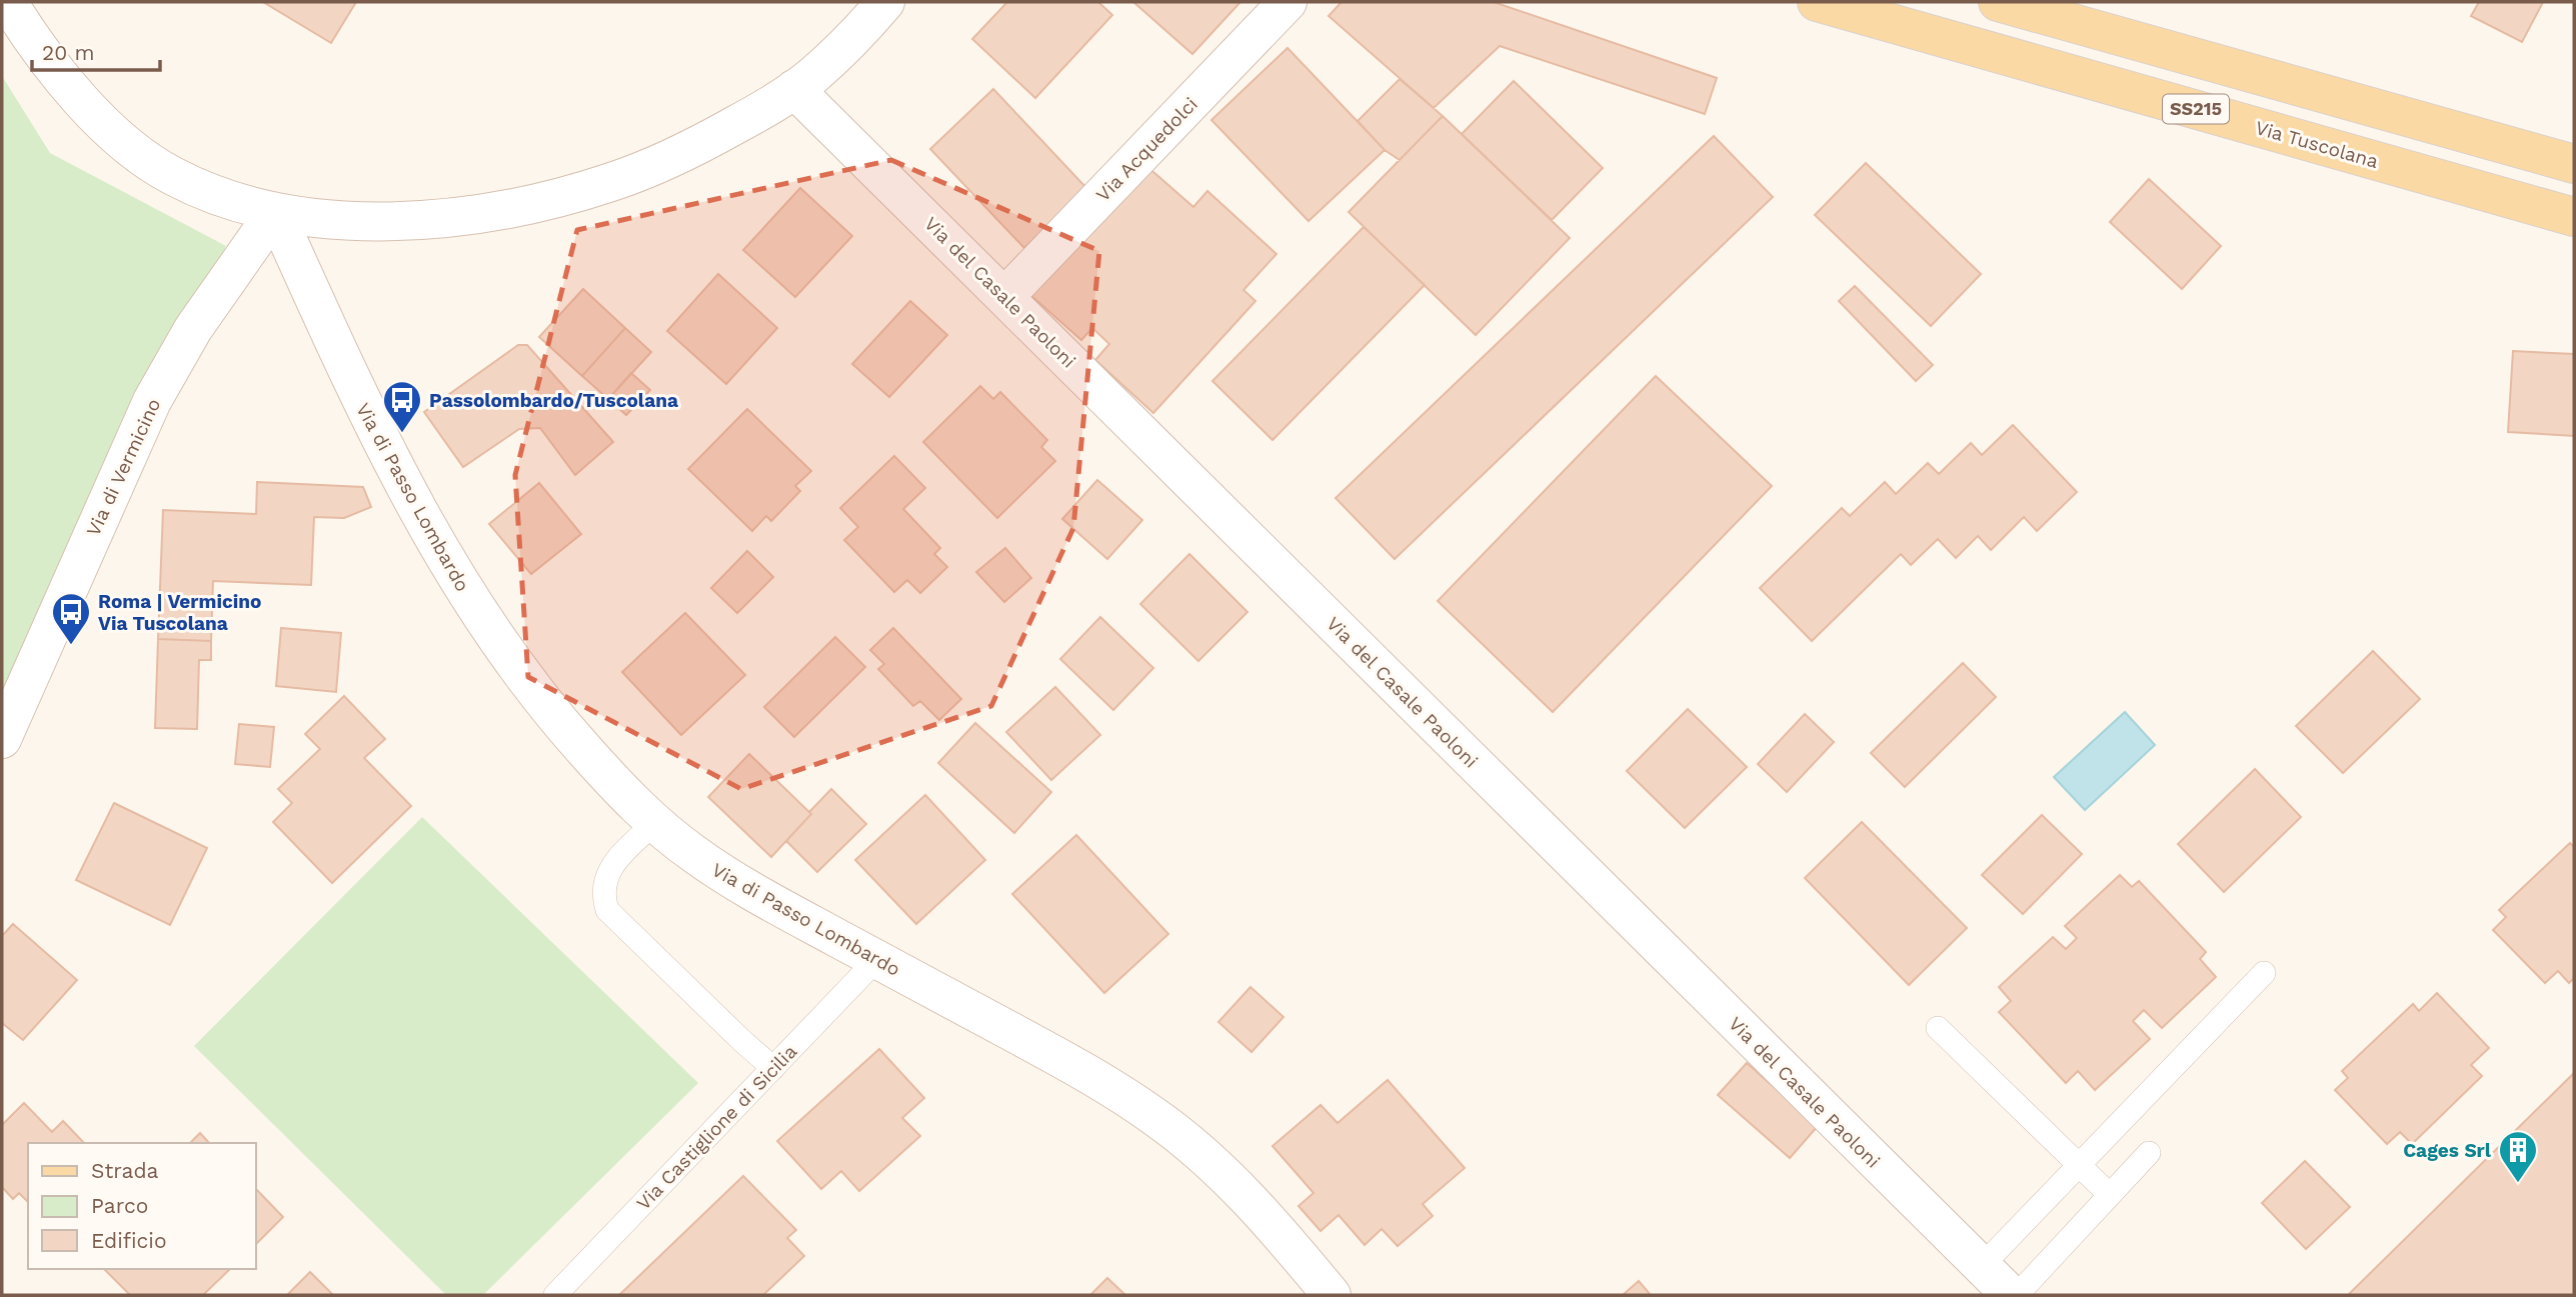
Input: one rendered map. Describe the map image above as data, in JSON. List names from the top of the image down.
{
  "streets": {
    "main road": ["SS215", "Via Tuscolana"],
    "street": [
      "Via Acquedolci",
      "Via del Casale Paoloni",
      "Via di Vermicino",
      "Via di Passo Lombardo"
    ],
    "lane": ["Via Castiglione di Sicilia"]
  },
  "crossings": [
    ["Via Acquedolci", "Via del Casale Paoloni"],
    ["Via di Vermicino", "Via di Passo Lombardo"],
    ["Via di Passo Lombardo", "Via Castiglione di Sicilia"]
  ],
  "places": {
    "bus stop": ["Passolombardo/Tuscolana", "Roma | Vermicino Via Tuscolana"],
    "building": ["Cages Srl"]
  },
  "legend": ["Strada", "Parco", "Edificio"],
  "scale_bar": "20 m"
}
